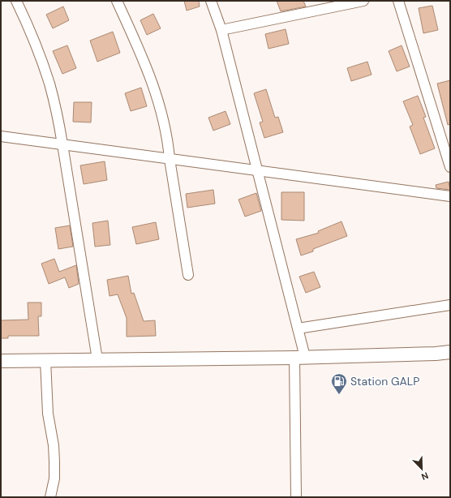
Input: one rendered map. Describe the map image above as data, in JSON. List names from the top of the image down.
{
  "places": {
    "fuel station": ["Station GALP"]
  },
  "north": "bottom right"
}
